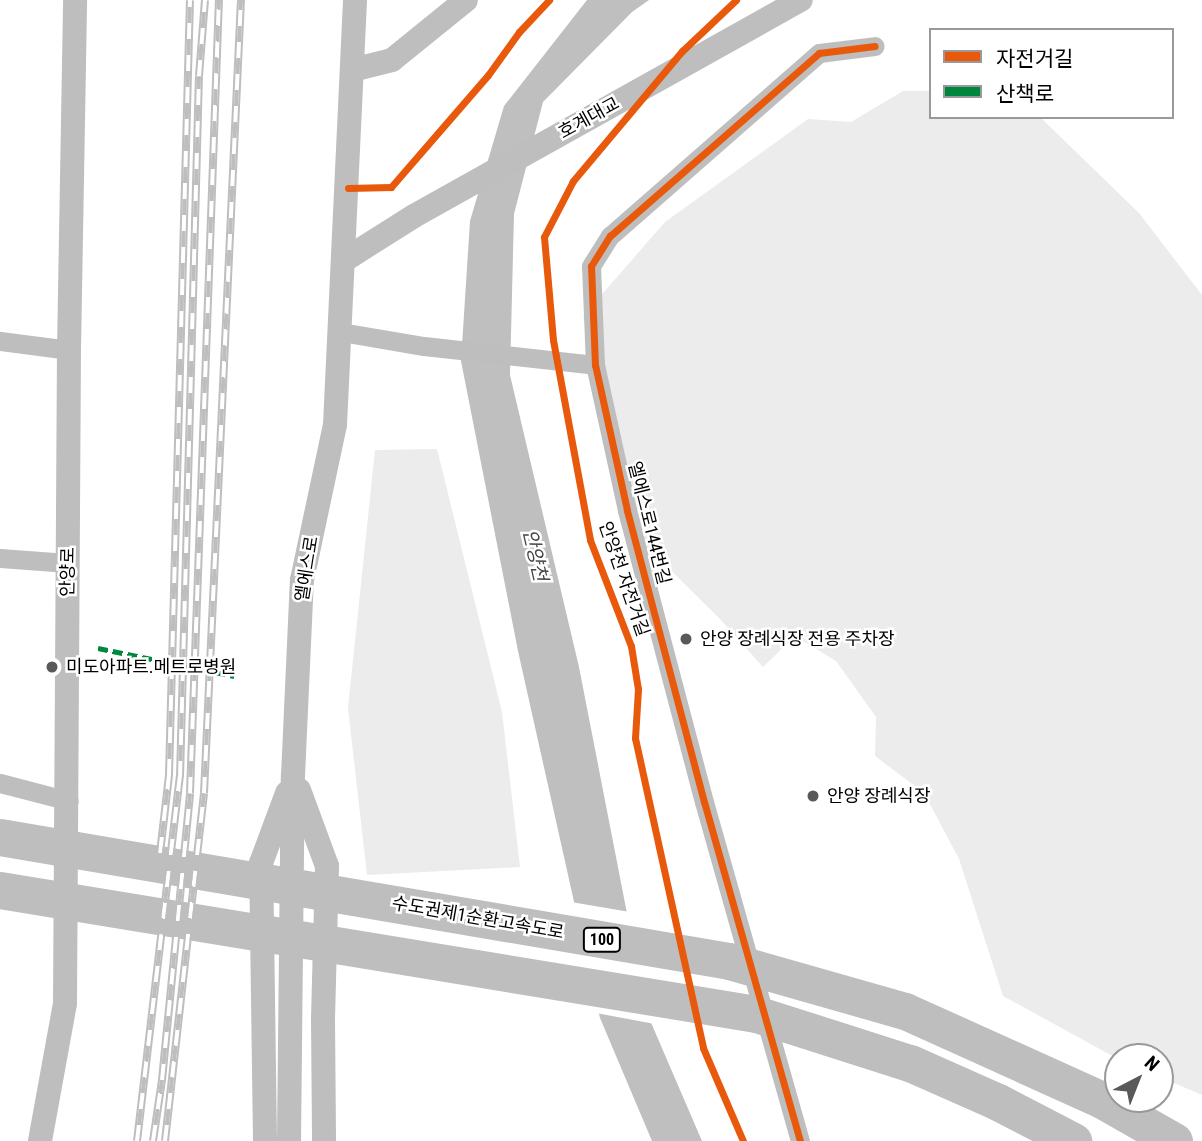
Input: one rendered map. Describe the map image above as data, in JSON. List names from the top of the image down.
{
  "streets": {
    "highway": ["수도권제1순환고속도로", "100"],
    "street": [
      "호계대교",
      "엘에스로144번길",
      "엘에스로",
      "안양로"
    ],
    "cycle path": ["안양천 자전거길"]
  },
  "crossings": [
    ["호계대교", "엘에스로"]
  ],
  "water": ["안양천"],
  "places": ["안양 장례식장 전용 주차장", "미도아파트.메트로병원", "안양 장례식장"],
  "legend": ["자전거길", "산책로"],
  "north": "top right"
}
